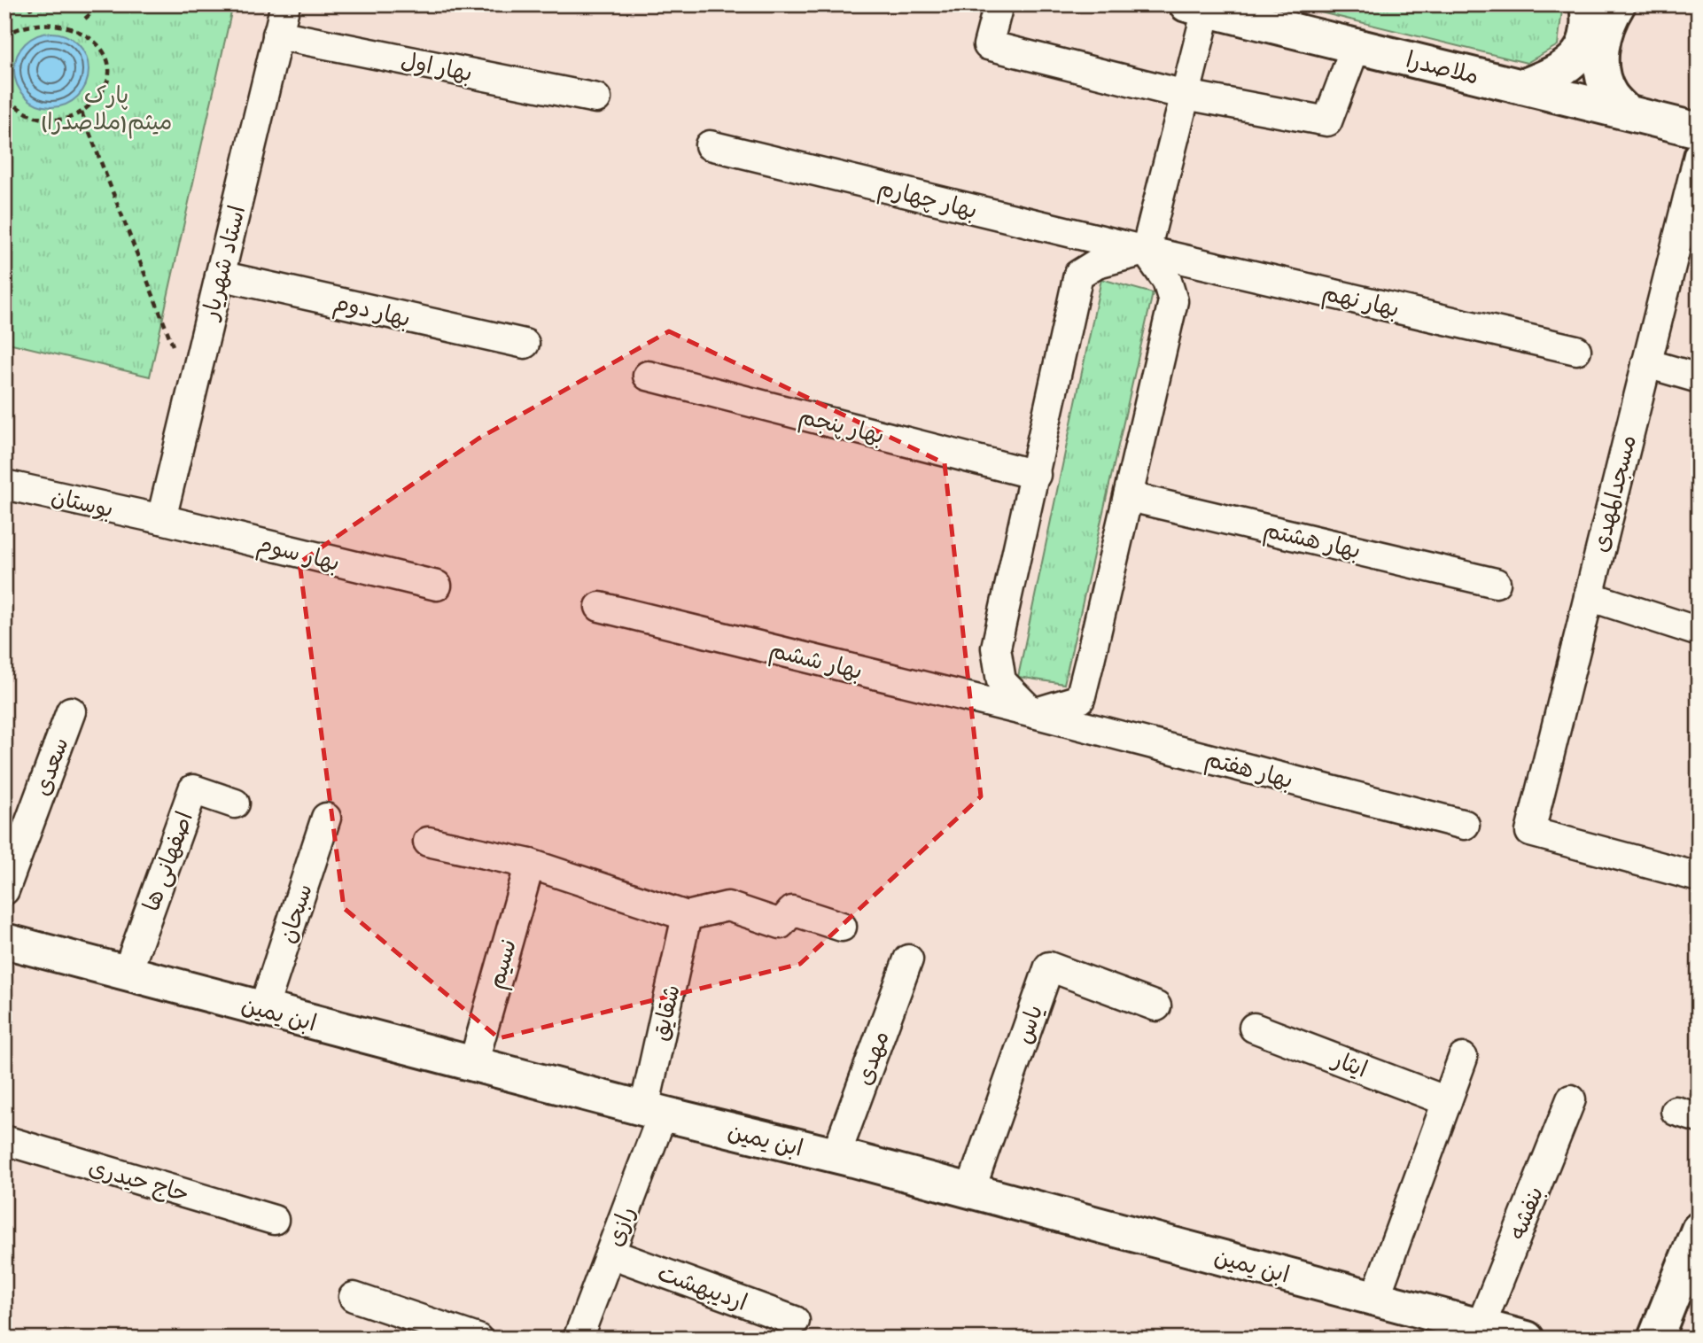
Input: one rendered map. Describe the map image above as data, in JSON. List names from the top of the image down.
{
  "streets": {
    "street": [
      "بهار اول",
      "ملاصدرا",
      "بهار چهارم",
      "استاد شهریار",
      "بهار نهم",
      "بهار دوم",
      "بهار پنجم",
      "مسجدالمهدی",
      "بوستان",
      "بهار هشتم",
      "بهار سوم",
      "بهار ششم",
      "سعدی",
      "بهار هفتم",
      "اصفهانی ها",
      "سبحان",
      "نسیم",
      "شقایق",
      "ابن یمین",
      "یاس",
      "مهدی",
      "ایثار",
      "حاج حیدری",
      "بنفشه",
      "رازی",
      "اردیبهشت"
    ]
  },
  "crossings": [
    ["بهار اول", "استاد شهریار"],
    ["بهار چهارم", "بهار نهم"],
    ["استاد شهریار", "بهار دوم"],
    ["استاد شهریار", "بوستان"],
    ["استاد شهریار", "بهار سوم"],
    ["بوستان", "بهار سوم"],
    ["بهار ششم", "بهار هفتم"],
    ["اصفهانی ها", "ابن یمین"],
    ["سبحان", "ابن یمین"],
    ["نسیم", "ابن یمین"],
    ["شقایق", "ابن یمین"],
    ["شقایق", "رازی"],
    ["ابن یمین", "یاس"],
    ["ابن یمین", "مهدی"],
    ["ابن یمین", "بنفشه"],
    ["ابن یمین", "رازی"],
    ["رازی", "اردیبهشت"]
  ],
  "parks": ["پارک میثم(ملاصدرا)"]
}
